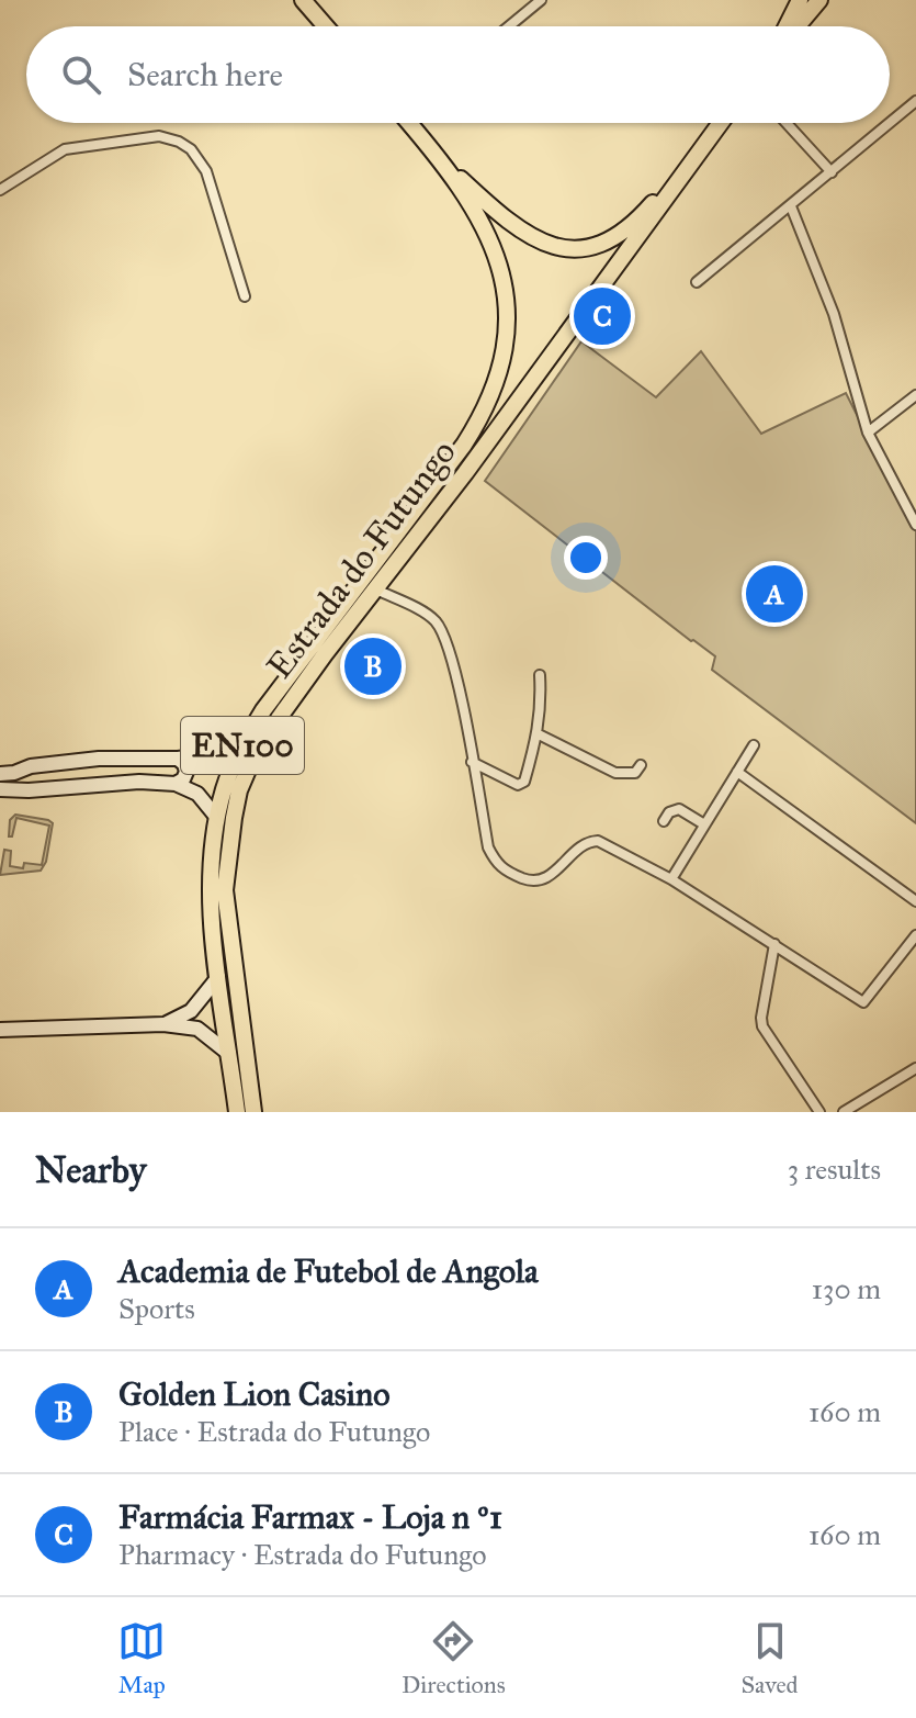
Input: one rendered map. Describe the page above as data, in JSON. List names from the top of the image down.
{
  "streets": {
    "main road": ["Estrada do Futungo", "EN100"]
  },
  "page": {
    "search": "Search here",
    "pins": ["C", "A", "B"],
    "heading": ["Nearby", "3 results"],
    "list": [
      {
        "mark": "A",
        "name": "Academia de Futebol de Angola",
        "note": "Sports",
        "value": "130 m"
      },
      {
        "mark": "B",
        "name": "Golden Lion Casino",
        "note": "Place · Estrada do Futungo",
        "value": "160 m"
      },
      {
        "mark": "C",
        "name": "Farmácia Farmax - Loja n º1",
        "note": "Pharmacy · Estrada do Futungo",
        "value": "160 m"
      }
    ],
    "nav": ["Map", "Directions", "Saved"]
  }
}
